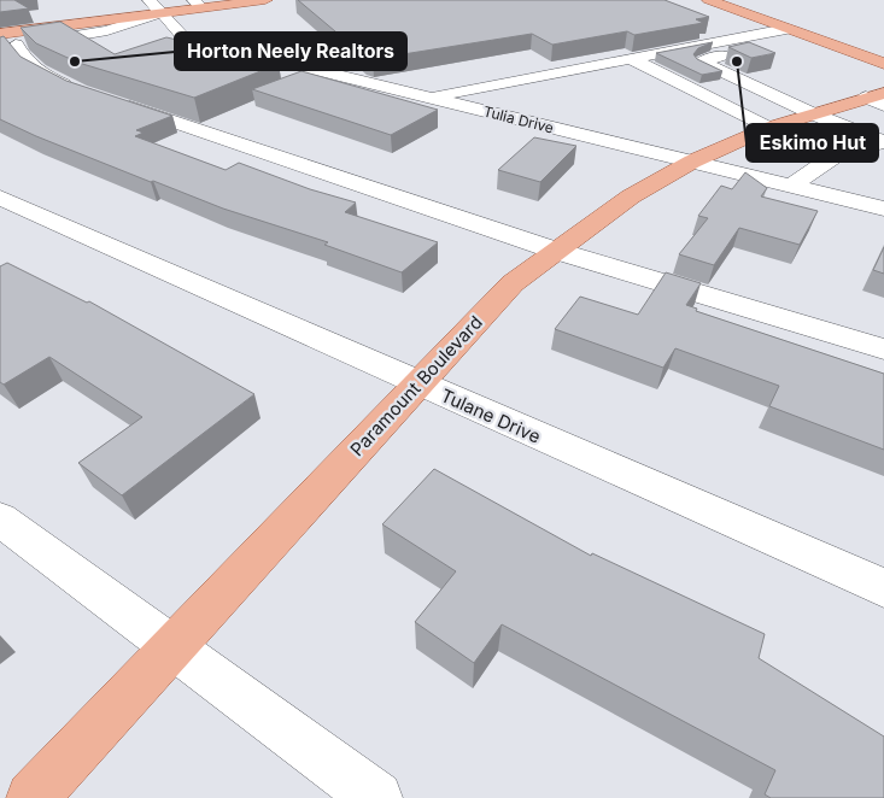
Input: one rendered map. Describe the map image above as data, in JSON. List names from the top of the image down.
{
  "streets": {
    "main road": ["Paramount Boulevard"],
    "street": ["Tulia Drive", "Tulane Drive"]
  },
  "crossings": [
    ["Tulia Drive", "Paramount Boulevard"],
    ["Paramount Boulevard", "Tulane Drive"]
  ],
  "places": ["Horton Neely Realtors", "Eskimo Hut"]
}
